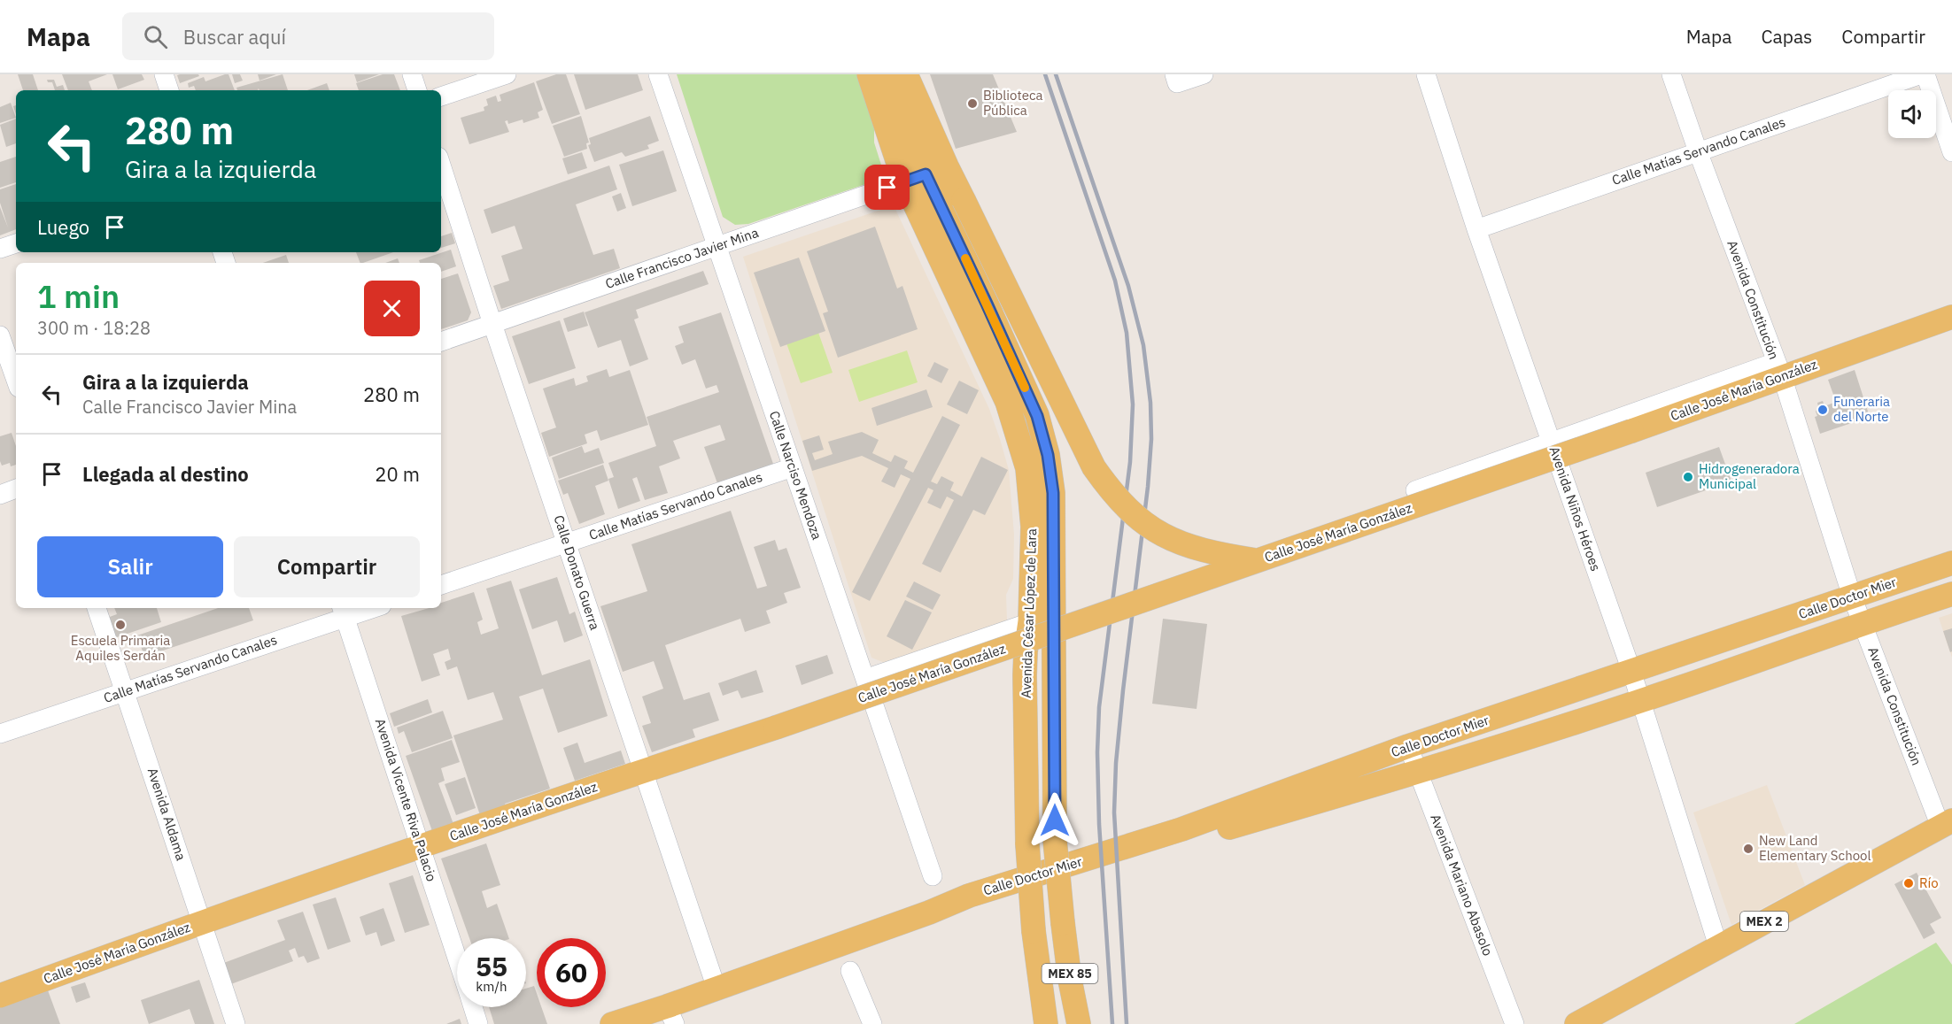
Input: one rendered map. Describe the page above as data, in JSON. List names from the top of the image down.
{
  "streets": {
    "main road": [
      "Calle José María González",
      "Calle Doctor Mier",
      "Avenida César López de Lara",
      "MEX 2",
      "MEX 85"
    ],
    "street": [
      "Calle Matías Servando Canales",
      "Calle Francisco Javier Mina",
      "Avenida Constitución",
      "Calle Narciso Mendoza",
      "Avenida Niños Héroes",
      "Calle Donato Guerra",
      "Avenida Vicente Riva Palacio",
      "Avenida Aldama",
      "Avenida Mariano Abasolo"
    ]
  },
  "crossings": [
    ["Calle Matías Servando Canales", "Avenida Constitución"],
    ["Calle Matías Servando Canales", "Calle Narciso Mendoza"],
    ["Calle Matías Servando Canales", "Avenida Niños Héroes"],
    ["Calle Matías Servando Canales", "Calle Donato Guerra"],
    ["Calle Matías Servando Canales", "Avenida Vicente Riva Palacio"],
    ["Calle Matías Servando Canales", "Avenida Aldama"],
    ["Calle Francisco Javier Mina", "Calle Narciso Mendoza"],
    ["Calle Francisco Javier Mina", "Calle Donato Guerra"],
    ["Calle Francisco Javier Mina", "Avenida César López de Lara"],
    ["Avenida Constitución", "Calle José María González"],
    ["Avenida Constitución", "Calle Doctor Mier"],
    ["Avenida Constitución", "MEX 2"],
    ["Calle José María González", "Calle Donato Guerra"],
    ["Calle José María González", "Avenida Vicente Riva Palacio"],
    ["Calle José María González", "Avenida Aldama"],
    ["Avenida Niños Héroes", "Calle Doctor Mier"],
    ["Avenida Niños Héroes", "MEX 2"],
    ["Calle Donato Guerra", "Calle Doctor Mier"],
    ["Calle Doctor Mier", "Avenida Mariano Abasolo"]
  ],
  "places": [
    "Biblioteca Pública",
    "Funeraria del Norte",
    "Hidrogeneradora Municipal",
    "Escuela Primaria Aquiles Serdán",
    "New Land Elementary School",
    "Río"
  ],
  "page": {
    "header": "Mapa",
    "search": "Buscar aquí",
    "nav": ["Mapa", "Capas", "Compartir"],
    "turn": ["280 m", "Gira a la izquierda"],
    "then": "Luego",
    "heading": ["1 min", "300 m · 18:28"],
    "list": [
      {
        "name": "Gira a la izquierda",
        "note": "Calle Francisco Javier Mina",
        "value": "280 m"
      },
      {
        "name": "Llegada al destino",
        "value": "20 m"
      }
    ],
    "buttons": ["Salir", "Compartir"],
    "speed": "55 km/h",
    "limit": "60"
  }
}
